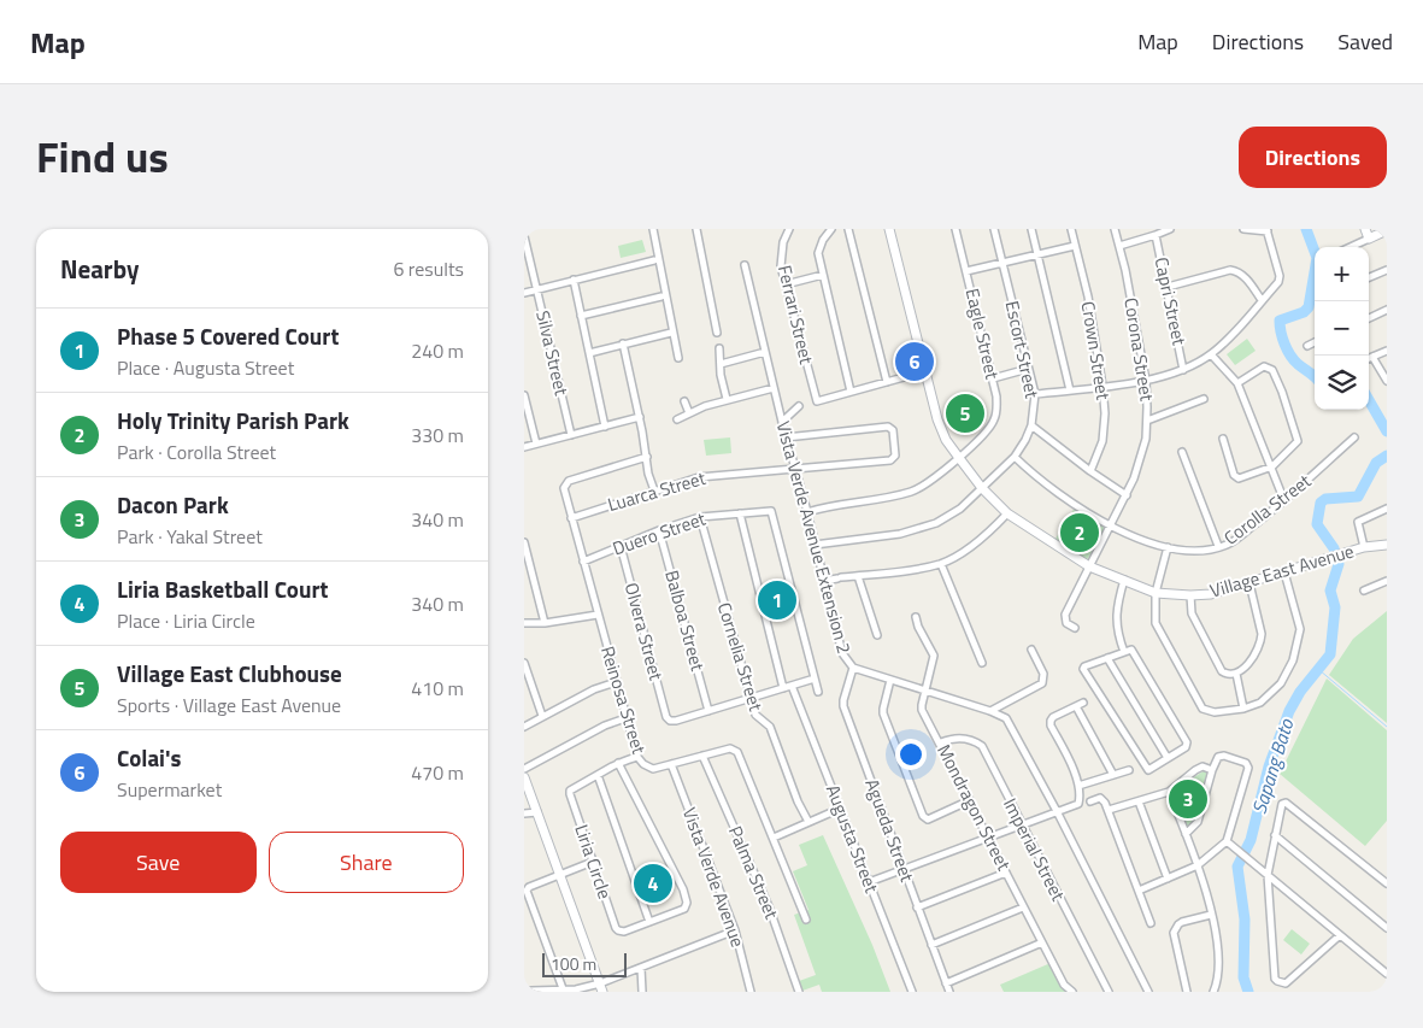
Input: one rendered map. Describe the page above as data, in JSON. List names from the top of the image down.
{
  "streets": {
    "street": [
      "Capri Street",
      "Ferrari Street",
      "Eagle Street",
      "Escort Street",
      "Corona Street",
      "Crown Street",
      "Silva Street",
      "Luarca Street",
      "Corolla Street",
      "Duero Street",
      "Vista Verde Avenue Extension 2",
      "Village East Avenue",
      "Balboa Street",
      "Olvera Street",
      "Cornelia Street",
      "Reinosa Street",
      "Mondragon Street",
      "Agueda Street",
      "Augusta Street",
      "Imperial Street",
      "Liria Circle",
      "Palma Street",
      "Vista Verde Avenue"
    ]
  },
  "crossings": [
    ["Capri Street", "Corona Street"],
    ["Eagle Street", "Vista Verde Avenue Extension 2"],
    ["Eagle Street", "Village East Avenue"],
    ["Escort Street", "Corolla Street"],
    ["Escort Street", "Vista Verde Avenue Extension 2"],
    ["Escort Street", "Village East Avenue"],
    ["Corona Street", "Corolla Street"],
    ["Corona Street", "Village East Avenue"],
    ["Luarca Street", "Vista Verde Avenue Extension 2"],
    ["Luarca Street", "Reinosa Street"],
    ["Duero Street", "Balboa Street"],
    ["Duero Street", "Olvera Street"],
    ["Duero Street", "Cornelia Street"],
    ["Duero Street", "Reinosa Street"],
    ["Vista Verde Avenue Extension 2", "Mondragon Street"],
    ["Vista Verde Avenue Extension 2", "Agueda Street"],
    ["Balboa Street", "Olvera Street"],
    ["Reinosa Street", "Liria Circle"],
    ["Reinosa Street", "Palma Street"],
    ["Reinosa Street", "Vista Verde Avenue"],
    ["Mondragon Street", "Imperial Street"]
  ],
  "water": ["Sapang Bato"],
  "scale_bar": "100 m",
  "page": {
    "header": "Map",
    "nav": ["Map", "Directions", "Saved"],
    "title": "Find us",
    "buttons": [
      "Directions",
      ["Save", "Share"]
    ],
    "heading": ["Nearby", "6 results"],
    "map_buttons": ["+", "−"],
    "list": [
      {
        "mark": "1",
        "name": "Phase 5 Covered Court",
        "note": "Place · Augusta Street",
        "value": "240 m"
      },
      {
        "mark": "2",
        "name": "Holy Trinity Parish Park",
        "note": "Park · Corolla Street",
        "value": "330 m"
      },
      {
        "mark": "3",
        "name": "Dacon Park",
        "note": "Park · Yakal Street",
        "value": "340 m"
      },
      {
        "mark": "4",
        "name": "Liria Basketball Court",
        "note": "Place · Liria Circle",
        "value": "340 m"
      },
      {
        "mark": "5",
        "name": "Village East Clubhouse",
        "note": "Sports · Village East Avenue",
        "value": "410 m"
      },
      {
        "mark": "6",
        "name": "Colai's",
        "note": "Supermarket",
        "value": "470 m"
      }
    ],
    "pins": [
      "6",
      "5",
      "2",
      "1",
      "3",
      "4"
    ],
    "scale": "100 m"
  }
}
